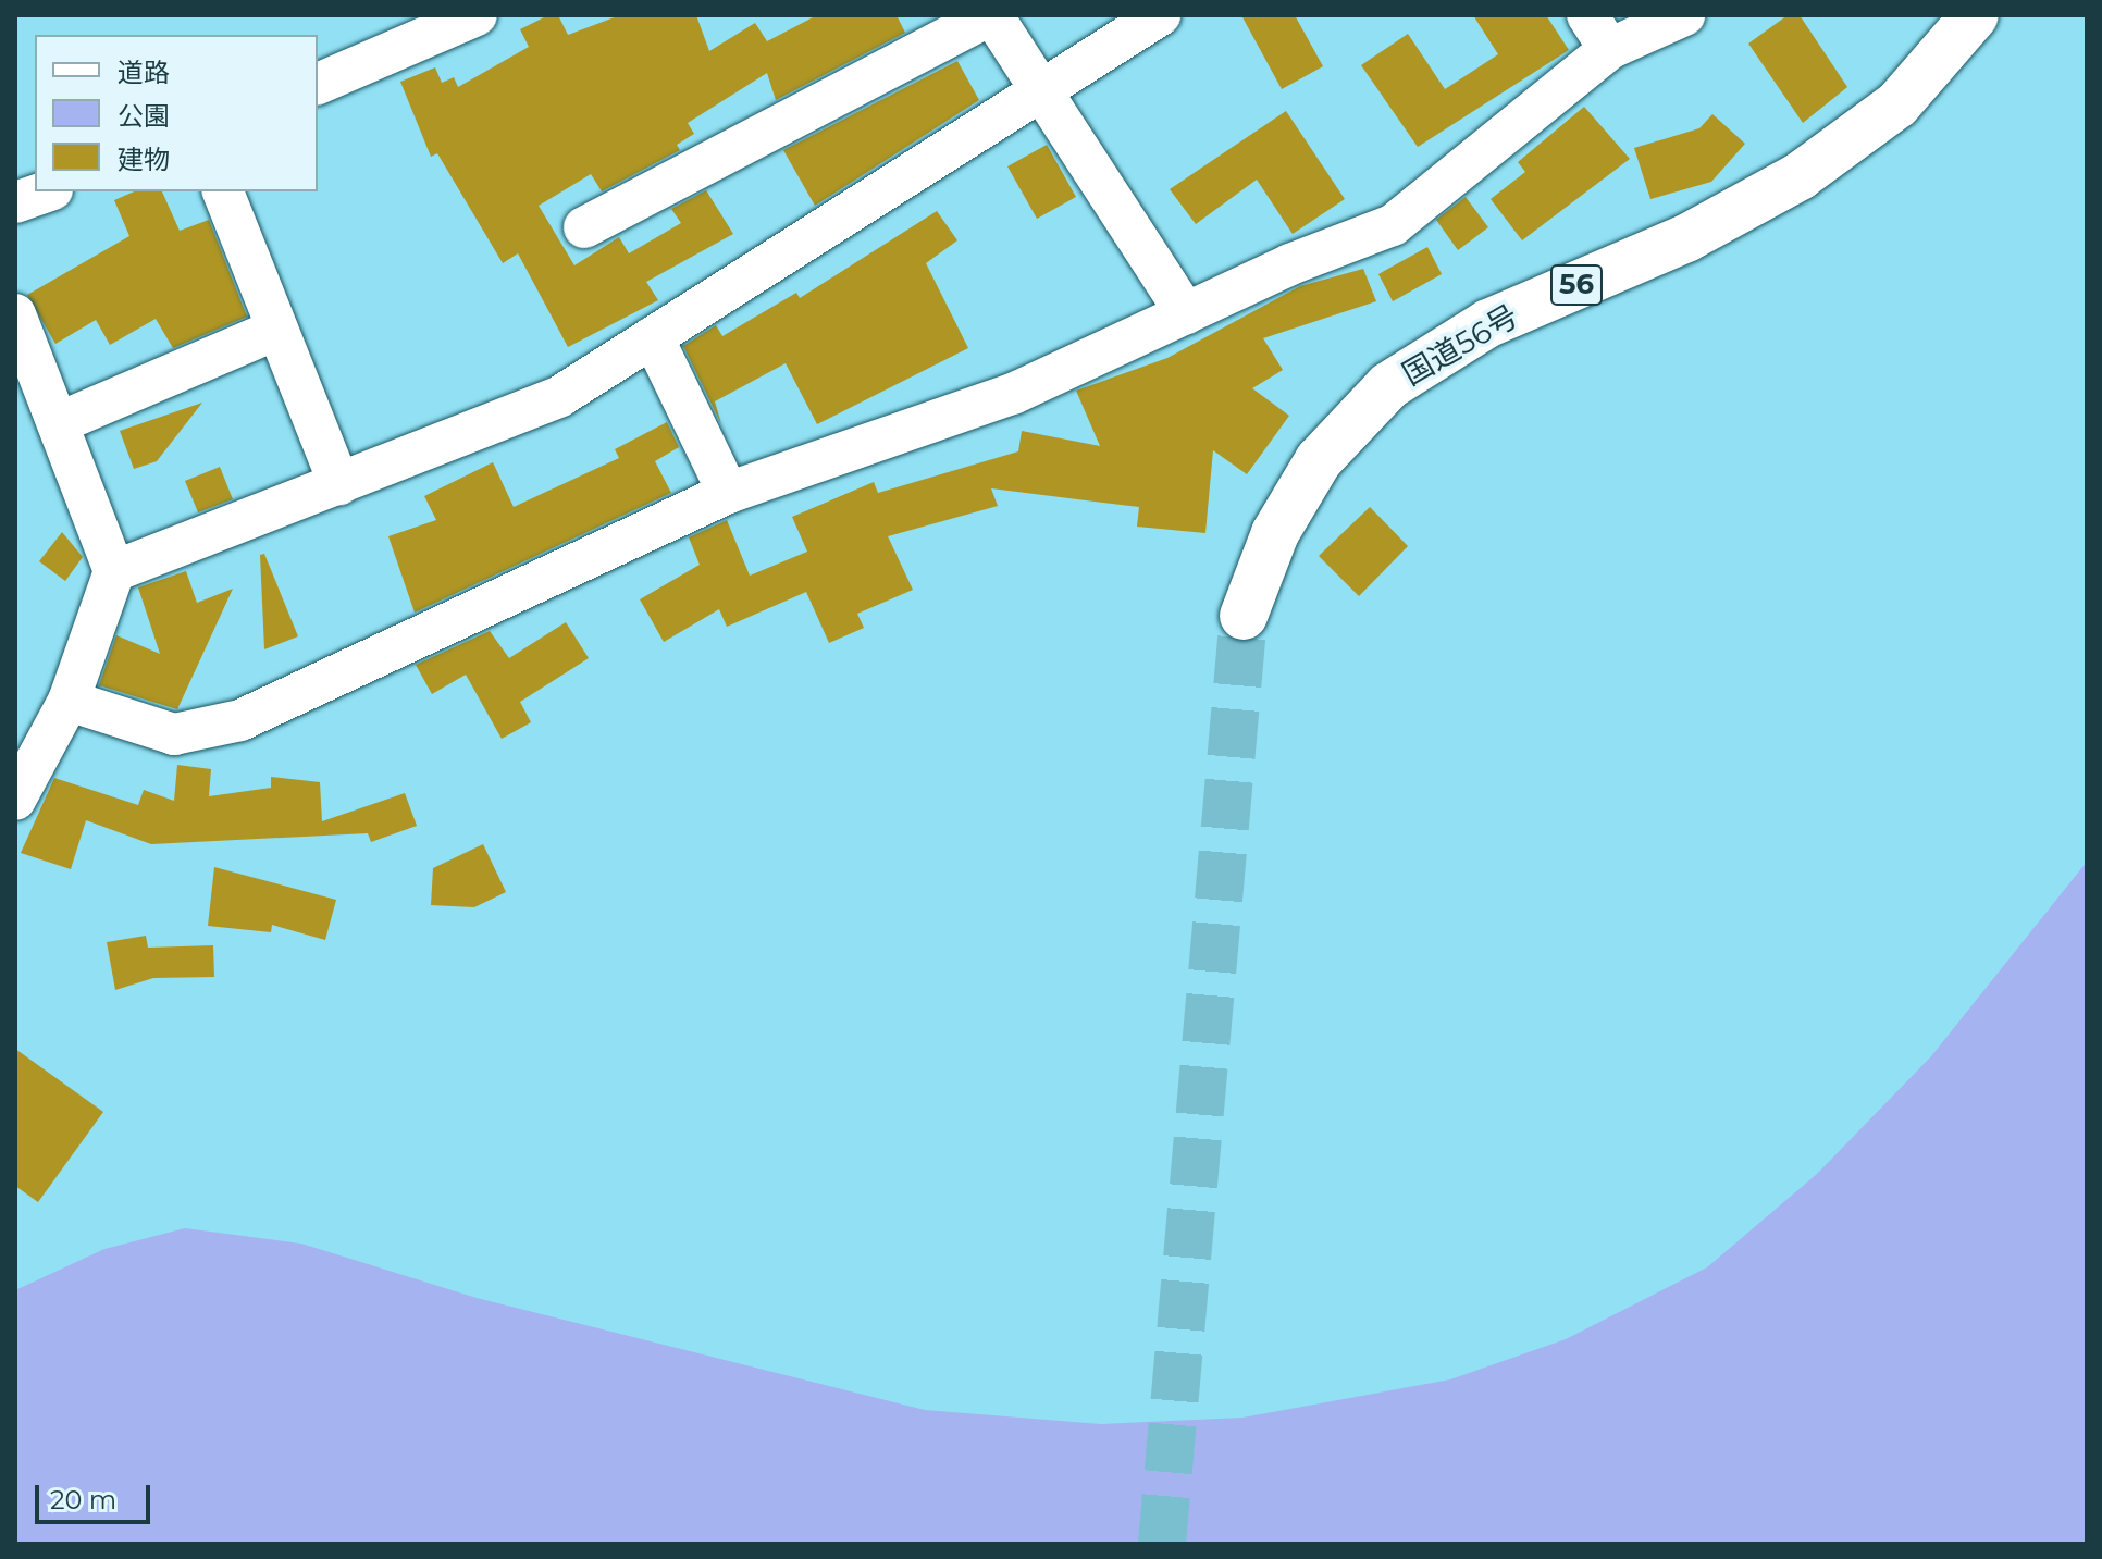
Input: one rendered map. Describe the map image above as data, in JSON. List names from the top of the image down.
{
  "streets": {
    "highway": ["56", "国道56号"]
  },
  "legend": ["道路", "公園", "建物"],
  "scale_bar": "20 m"
}
